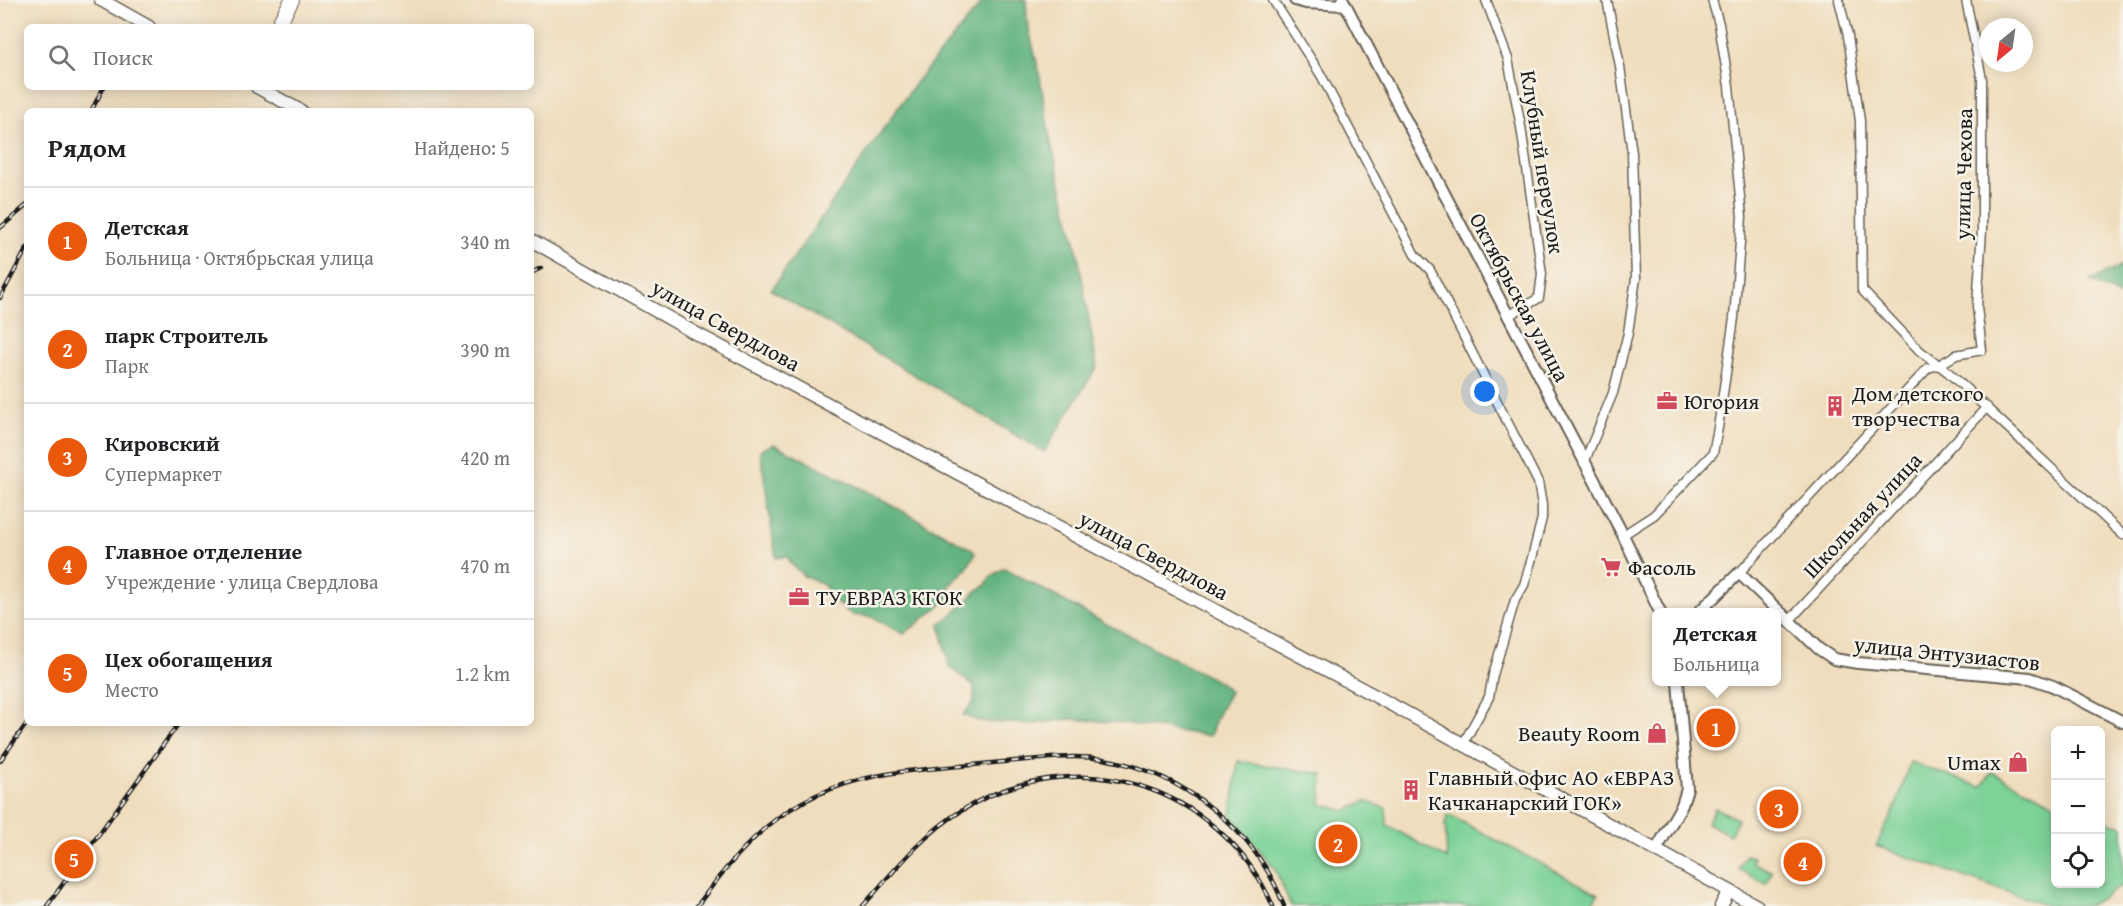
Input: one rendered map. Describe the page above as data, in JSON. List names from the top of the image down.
{
  "streets": {
    "main road": ["улица Свердлова"],
    "street": [
      "Клубный переулок",
      "улица Чехова",
      "Октябрьская улица",
      "Школьная улица",
      "улица Энтузиастов"
    ]
  },
  "crossings": [
    ["Клубный переулок", "Октябрьская улица"],
    ["Школьная улица", "улица Энтузиастов"]
  ],
  "places": {
    "office": ["Югория", "ТУ ЕВРАЗ КГОК"],
    "building": ["Дом детского творчества", "Главный офис АО «ЕВРАЗ Качканарский ГОК»"],
    "supermarket": ["Фасоль"],
    "shop": ["Beauty Room", "Umax"]
  },
  "north": "bottom left",
  "page": {
    "search": "Поиск",
    "heading": ["Рядом", "Найдено: 5"],
    "list": [
      {
        "mark": "1",
        "name": "Детская",
        "note": "Больница · Октябрьская улица",
        "value": "340 m"
      },
      {
        "mark": "2",
        "name": "парк Строитель",
        "note": "Парк",
        "value": "390 m"
      },
      {
        "mark": "3",
        "name": "Кировский",
        "note": "Супермаркет",
        "value": "420 m"
      },
      {
        "mark": "4",
        "name": "Главное отделение",
        "note": "Учреждение · улица Свердлова",
        "value": "470 m"
      },
      {
        "mark": "5",
        "name": "Цех обогащения",
        "note": "Место",
        "value": "1.2 km"
      }
    ],
    "popup": ["Детская", "Больница"],
    "pins": [
      "1",
      "3",
      "2",
      "5",
      "4"
    ],
    "map_buttons": ["+", "−"]
  }
}
